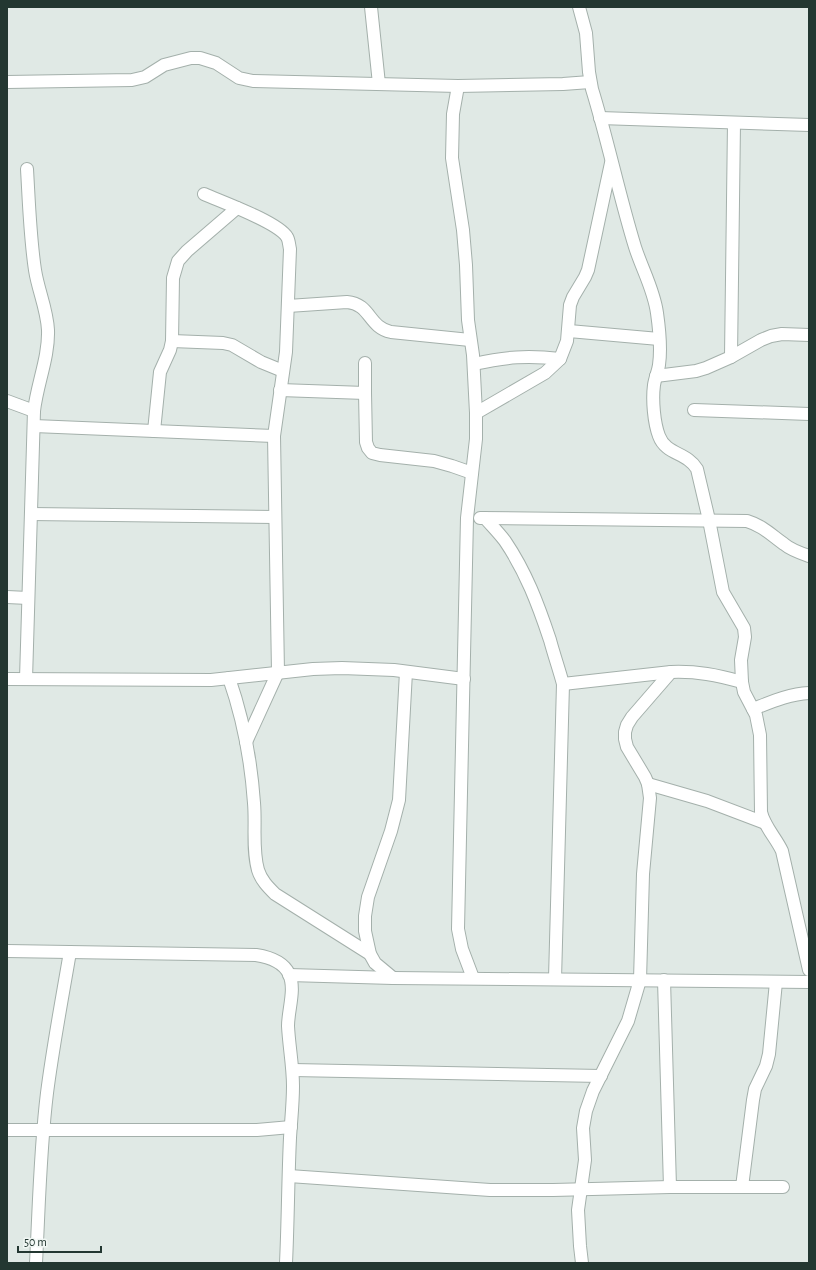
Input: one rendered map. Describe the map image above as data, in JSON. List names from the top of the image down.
{
  "scale_bar": "50 m"
}
